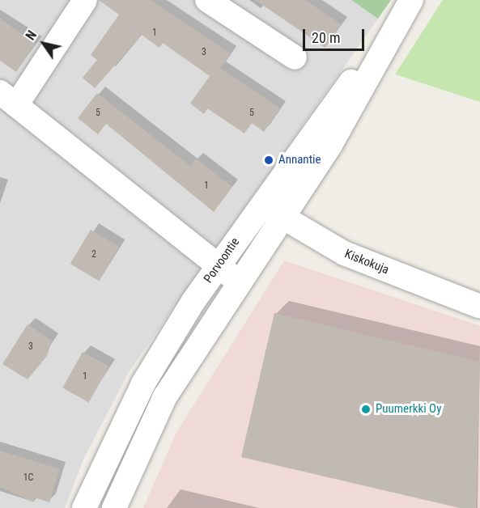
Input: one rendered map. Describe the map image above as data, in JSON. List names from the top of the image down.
{
  "streets": {
    "street": ["Porvoontie", "Kiskokuja"]
  },
  "crossings": [
    ["Porvoontie", "Kiskokuja"]
  ],
  "places": ["Annantie", "Puumerkki Oy"],
  "house_numbers": [
    "1",
    "3",
    "5",
    "5",
    "1",
    "2",
    "3",
    "1",
    "1C"
  ],
  "scale_bar": "20 m",
  "north": "top left"
}
